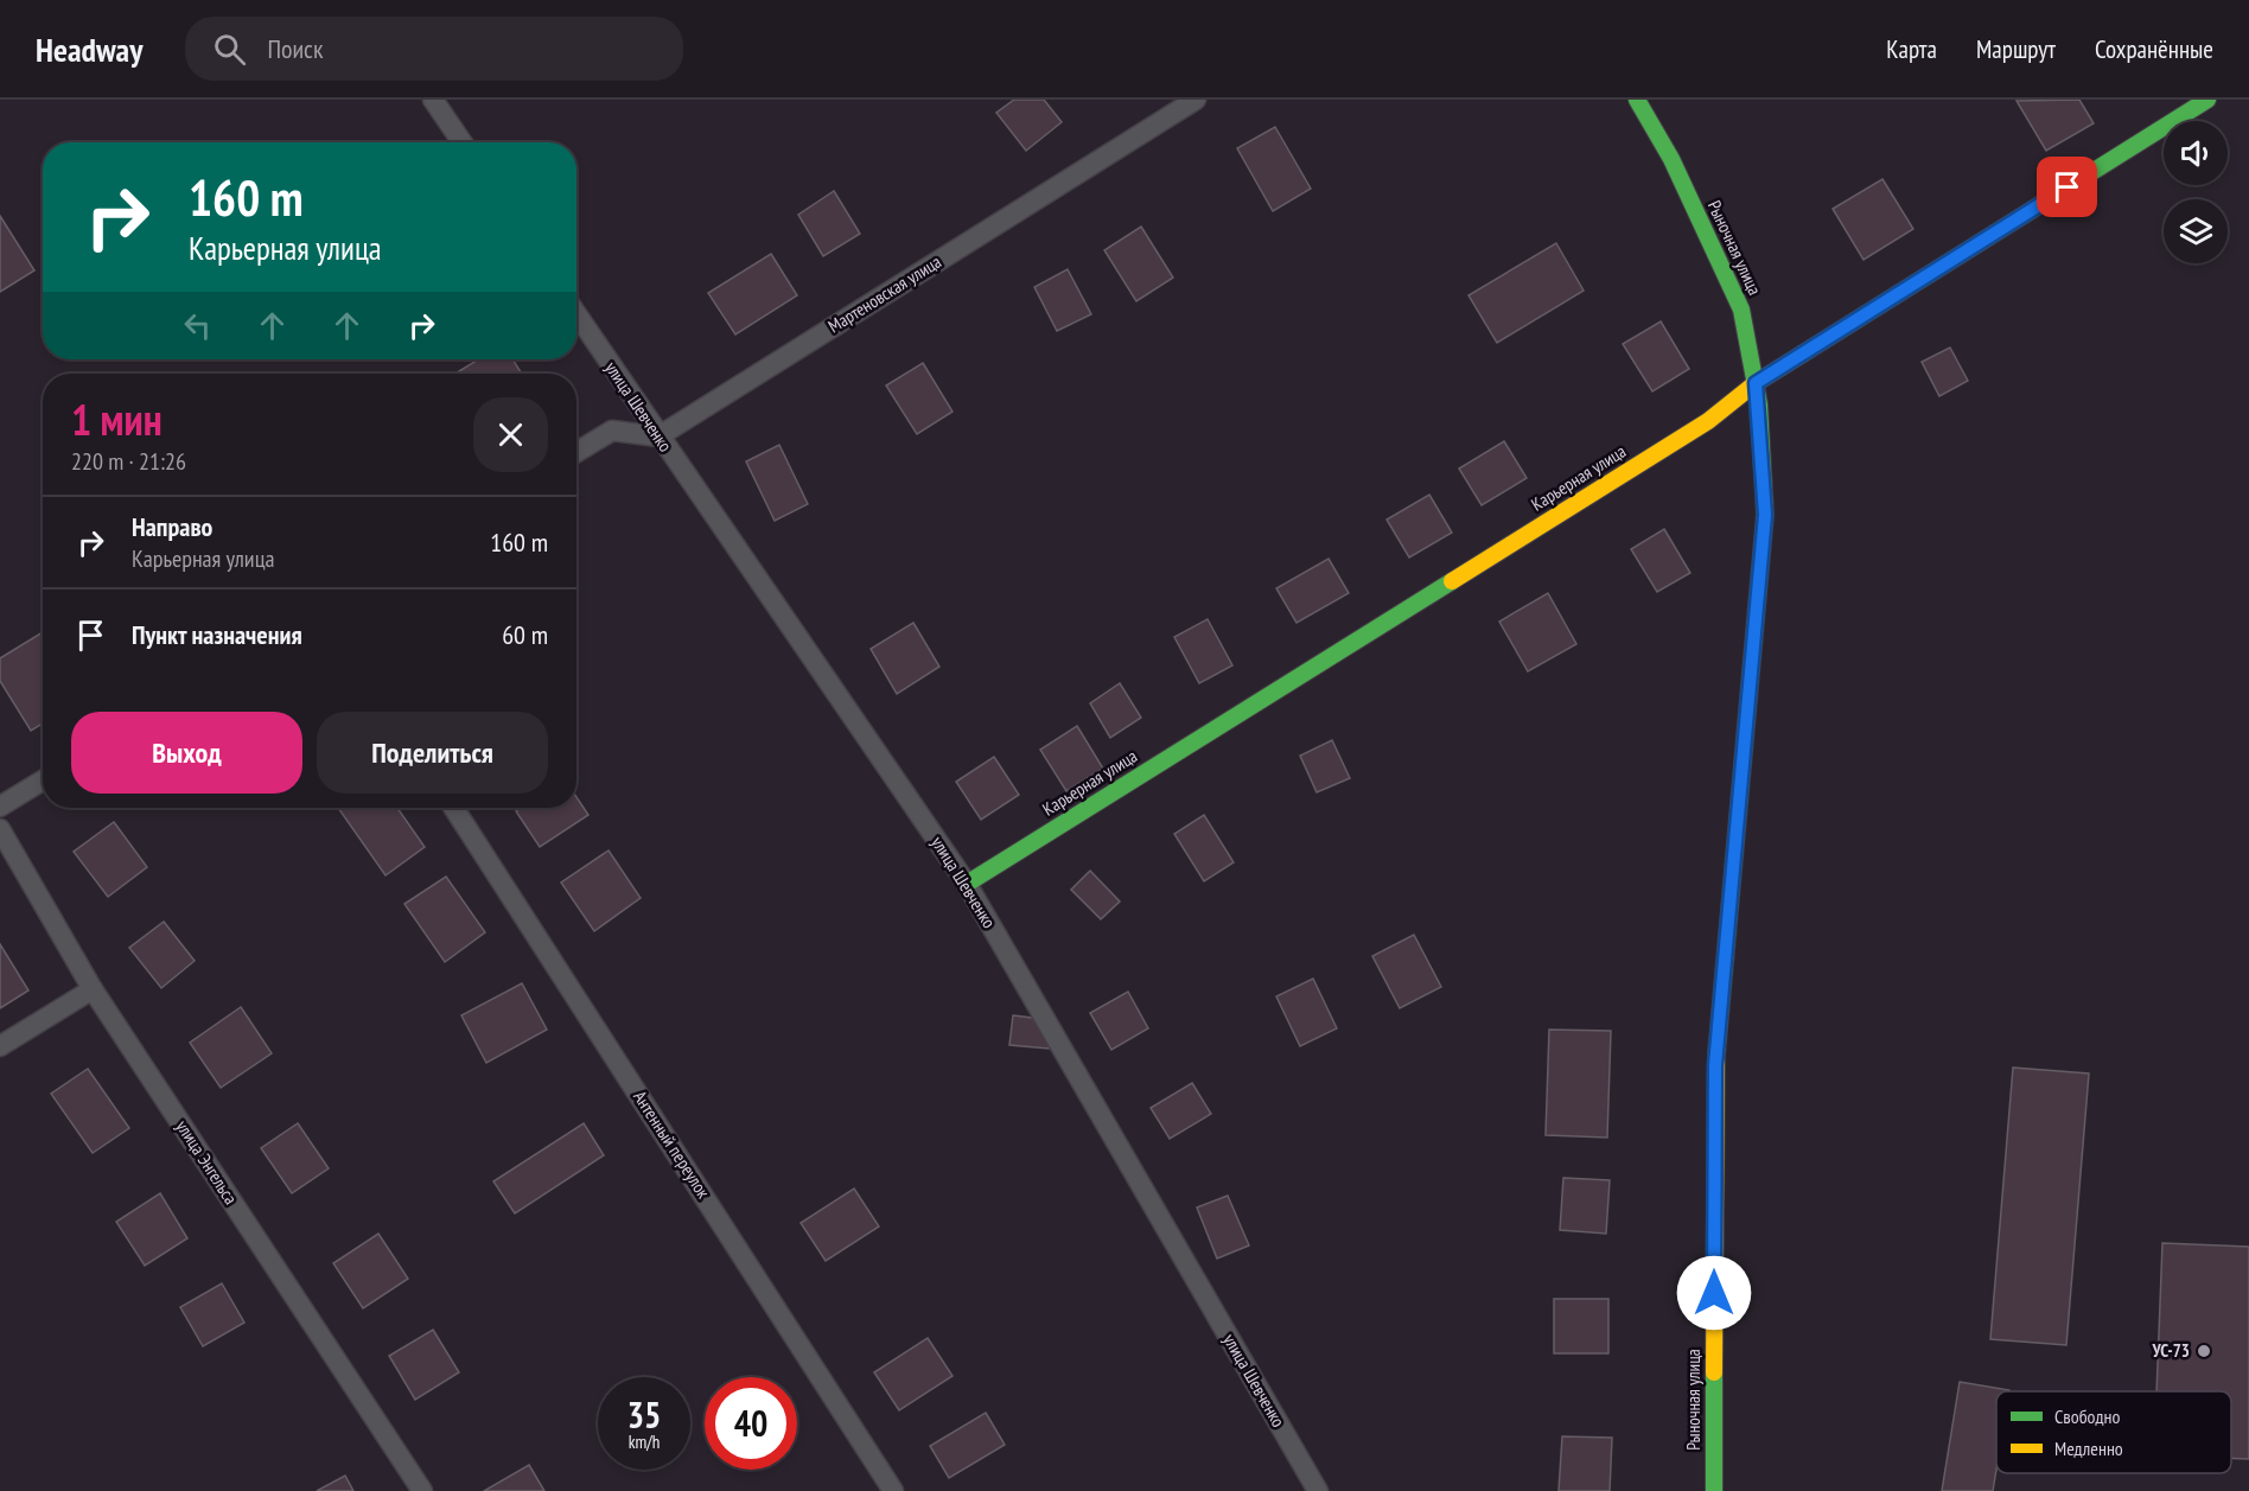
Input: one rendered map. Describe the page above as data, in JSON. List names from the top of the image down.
{
  "streets": {
    "street": ["Рыночная улица", "Карьерная улица"],
    "lane": [
      "Мартеновская улица",
      "улица Шевченко",
      "Антенный переулок",
      "улица Энгельса"
    ]
  },
  "crossings": [
    ["Рыночная улица", "Карьерная улица"],
    ["Мартеновская улица", "улица Шевченко"],
    ["улица Шевченко", "Карьерная улица"]
  ],
  "places": ["УС-73"],
  "legend": ["Свободно", "Медленно"],
  "page": {
    "header": "Headway",
    "search": "Поиск",
    "nav": ["Карта", "Маршрут", "Сохранённые"],
    "turn": ["160 m", "Карьерная улица"],
    "heading": ["1 мин", "220 m · 21:26"],
    "list": [
      {
        "name": "Направо",
        "note": "Карьерная улица",
        "value": "160 m"
      },
      {
        "name": "Пункт назначения",
        "value": "60 m"
      }
    ],
    "buttons": ["Выход", "Поделиться"],
    "speed": "35 km/h",
    "limit": "40"
  }
}
